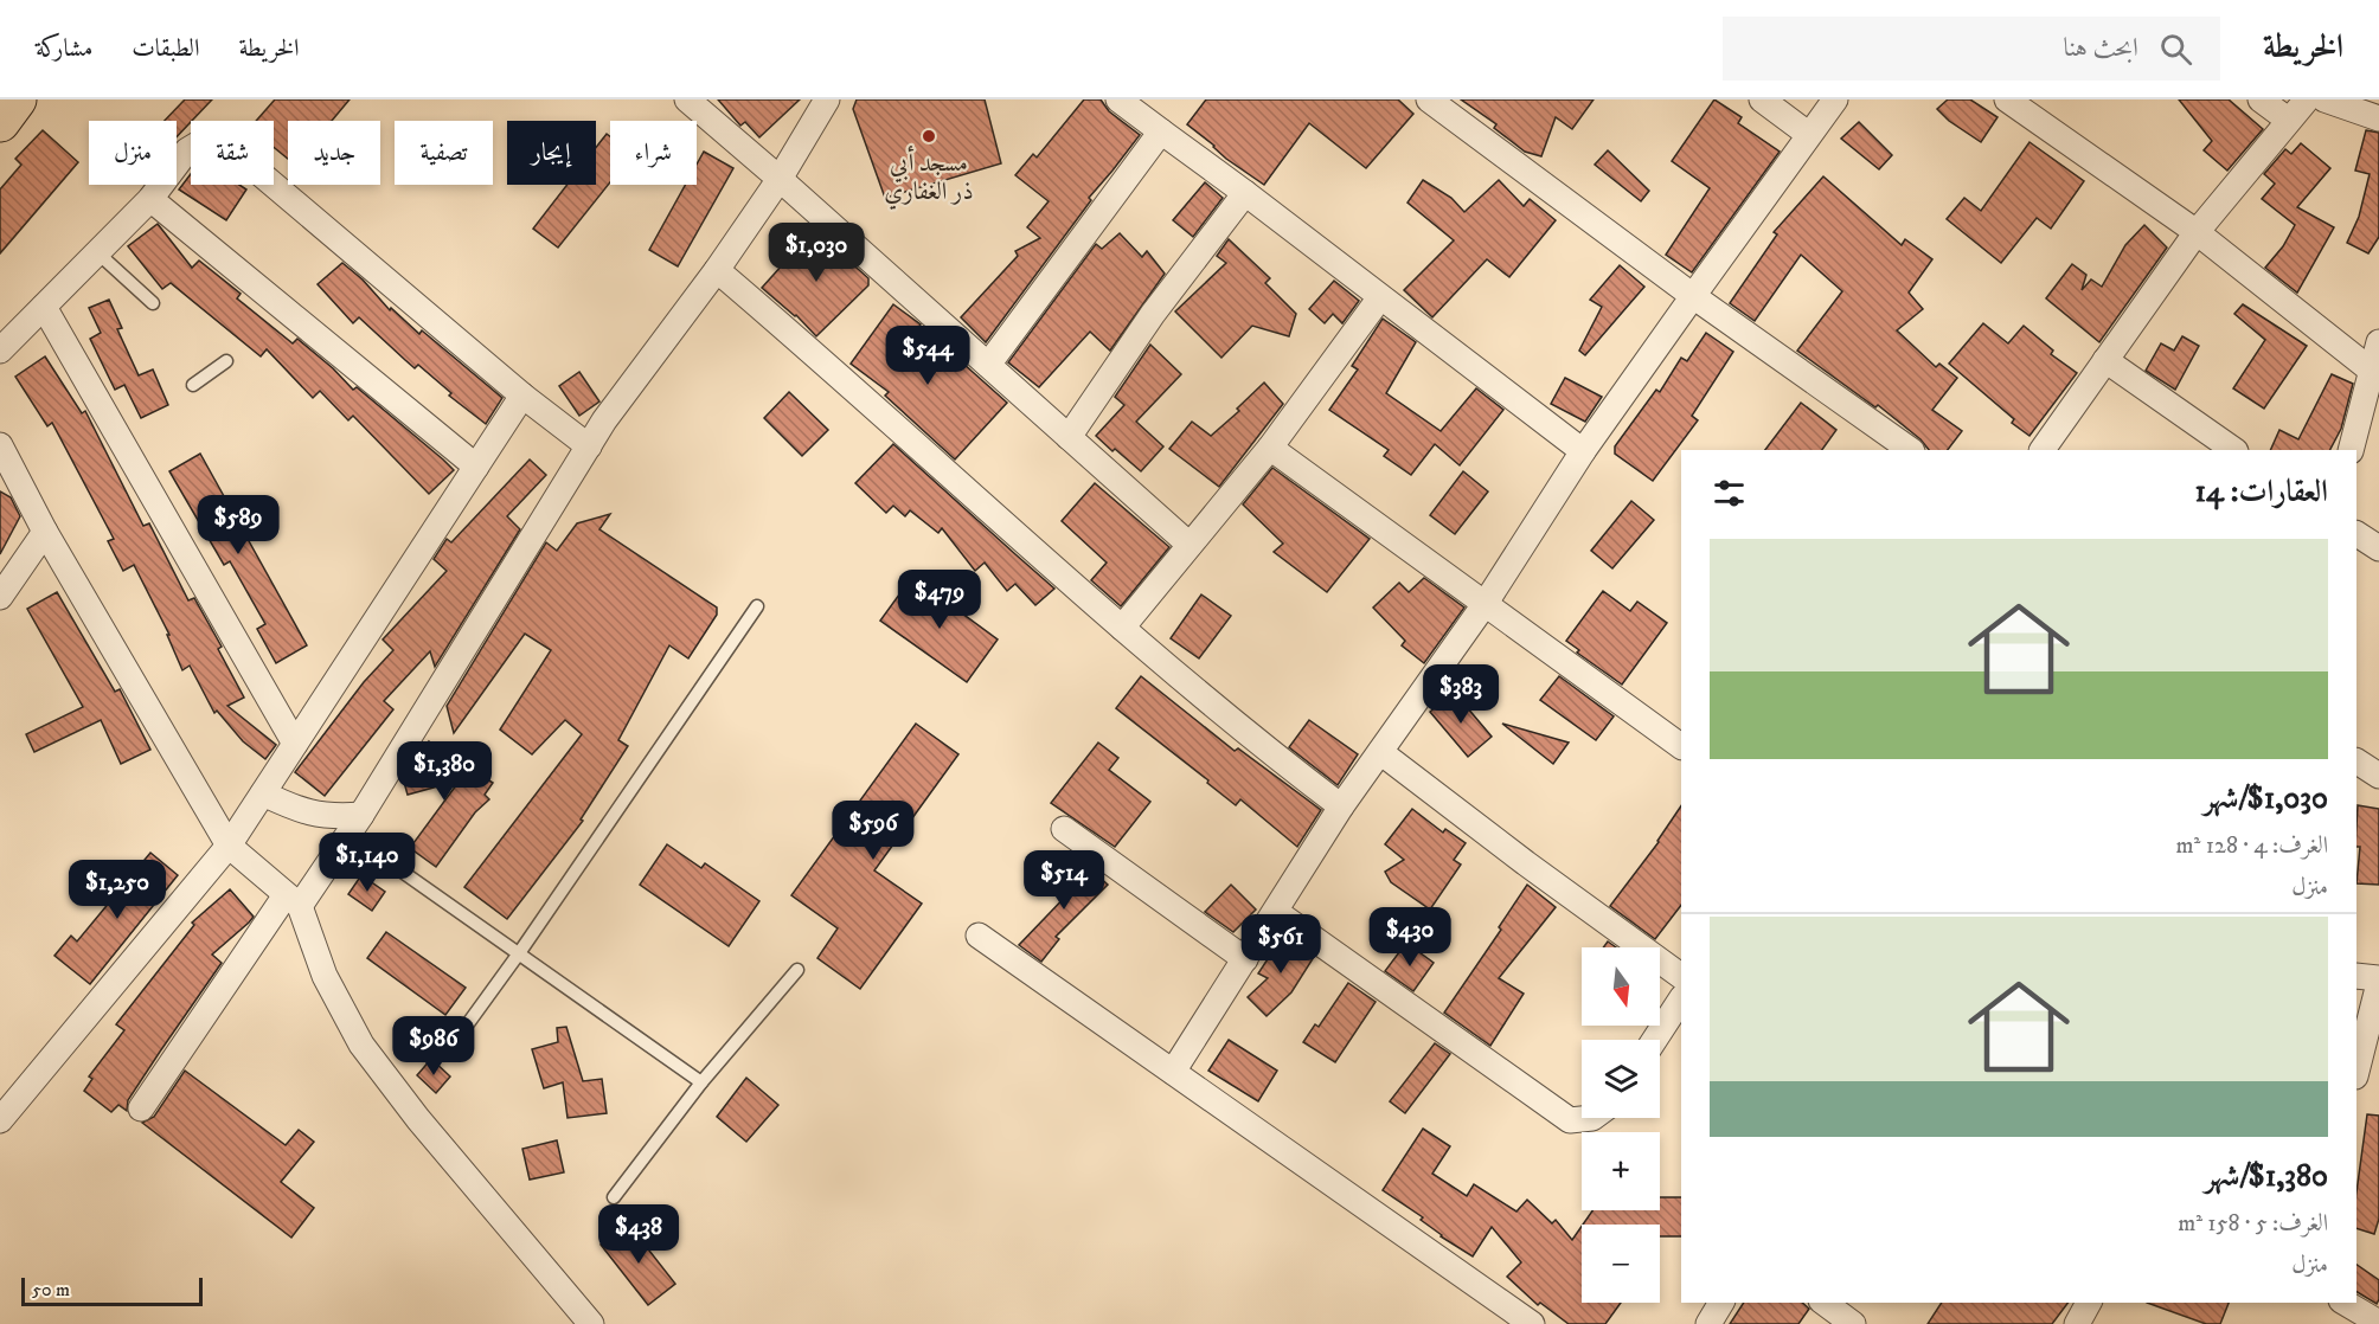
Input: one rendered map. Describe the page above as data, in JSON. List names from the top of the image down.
{
  "places": ["مسجد أبي ذر الغفاري"],
  "scale_bar": "50 m",
  "north": "bottom",
  "page": {
    "header": "الخريطة",
    "search": "ابحث هنا",
    "nav": ["الخريطة", "الطبقات", "مشاركة"],
    "chip": [
      "شراء",
      "إيجار",
      "تصفية",
      "جديد",
      "شقة",
      "منزل"
    ],
    "price": [
      "$1,030",
      "$544",
      "$589",
      "$479",
      "$383",
      "$1,380",
      "$596",
      "$1,140",
      "$514",
      "$1,250",
      "$430",
      "$561",
      "$986",
      "$438"
    ],
    "heading": "العقارات: 14",
    "list": [
      {
        "name": "$1,030/شهر",
        "note": "الغرف: 4 · 128 m² · منزل"
      },
      {
        "name": "$1,380/شهر",
        "note": "الغرف: 5 · 158 m² · منزل"
      }
    ],
    "map_buttons": ["+", "−"],
    "scale": "50 m"
  }
}
